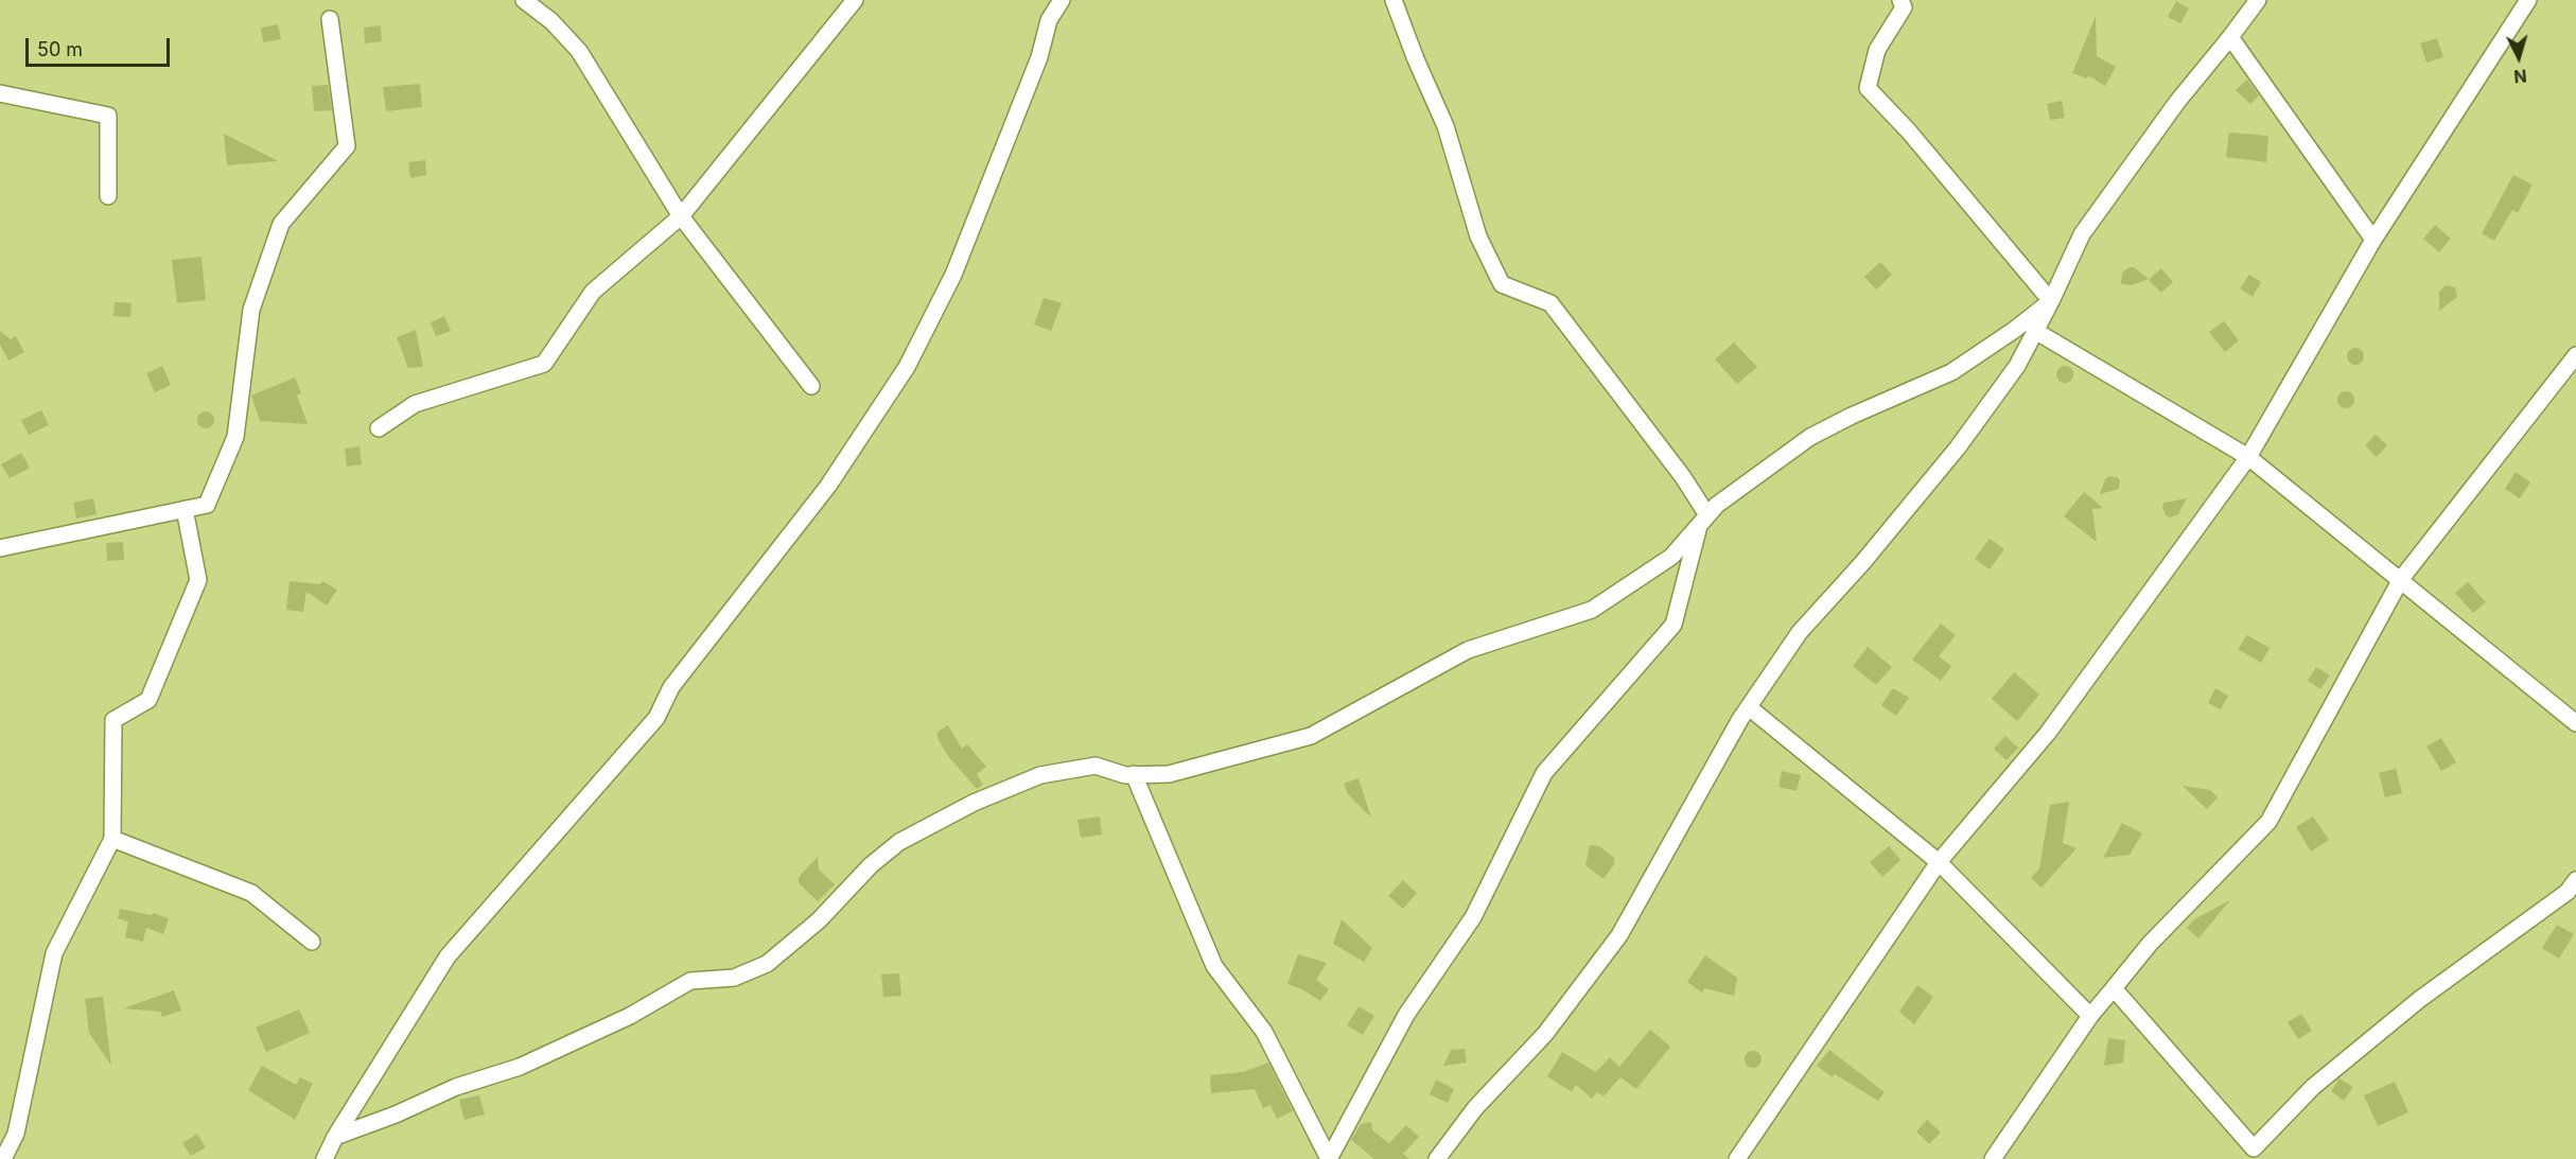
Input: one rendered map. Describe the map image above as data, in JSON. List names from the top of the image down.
{
  "scale_bar": "50 m",
  "north": "bottom"
}
